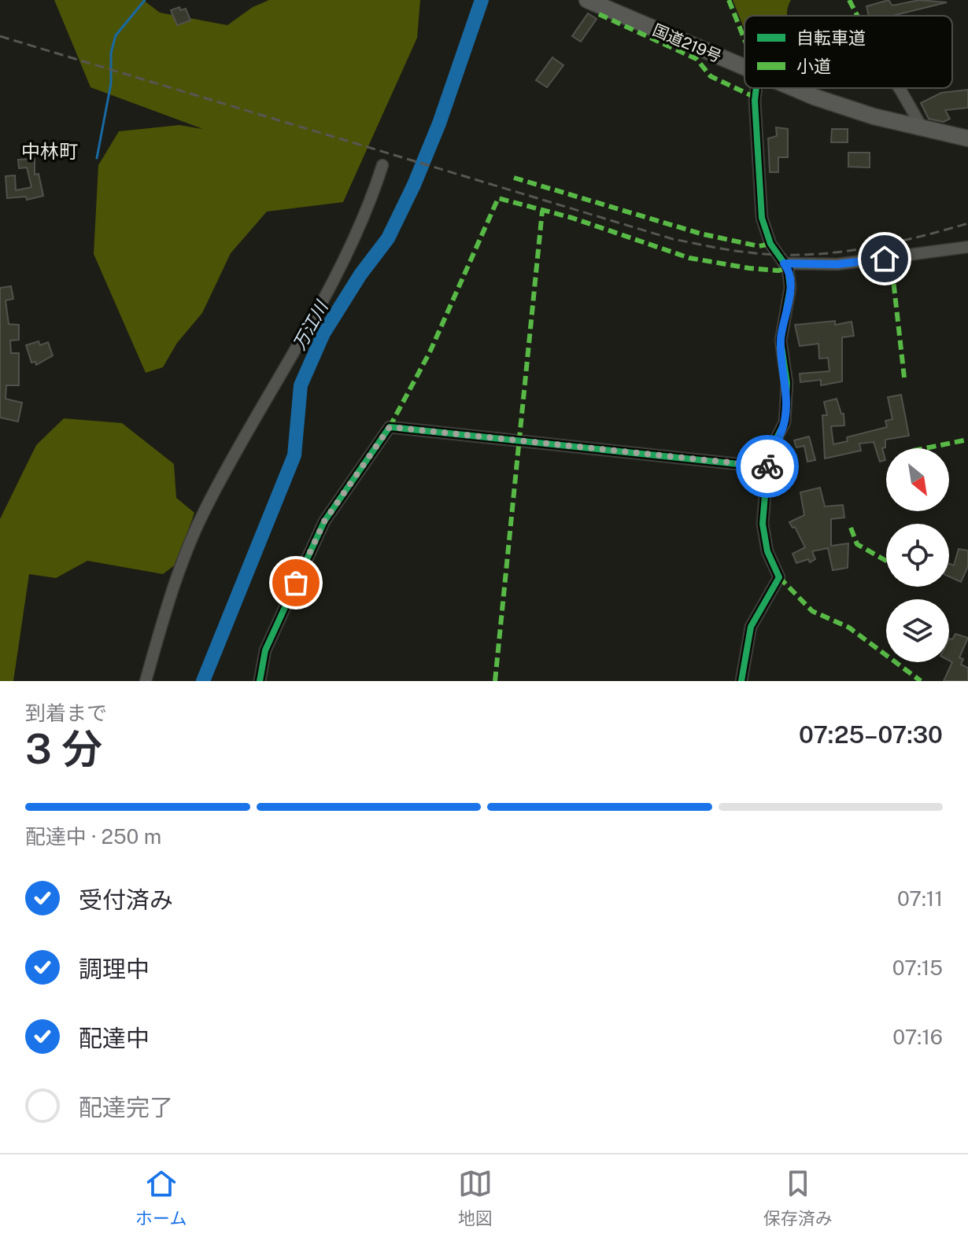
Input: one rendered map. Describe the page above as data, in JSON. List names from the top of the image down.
{
  "streets": {
    "highway": ["国道219号"]
  },
  "districts": ["中林町"],
  "water": ["万江川"],
  "legend": ["自転車道", "小道"],
  "north": "bottom right",
  "page": {
    "heading": ["3 分", "到着まで", "07:25–07:30"],
    "bar": "配達中 · 250 m",
    "list": [
      ["受付済み", "07:11"],
      ["調理中", "07:15"],
      ["配達中", "07:16"],
      "配達完了"
    ],
    "tabs": ["ホーム", "地図", "保存済み"]
  }
}
